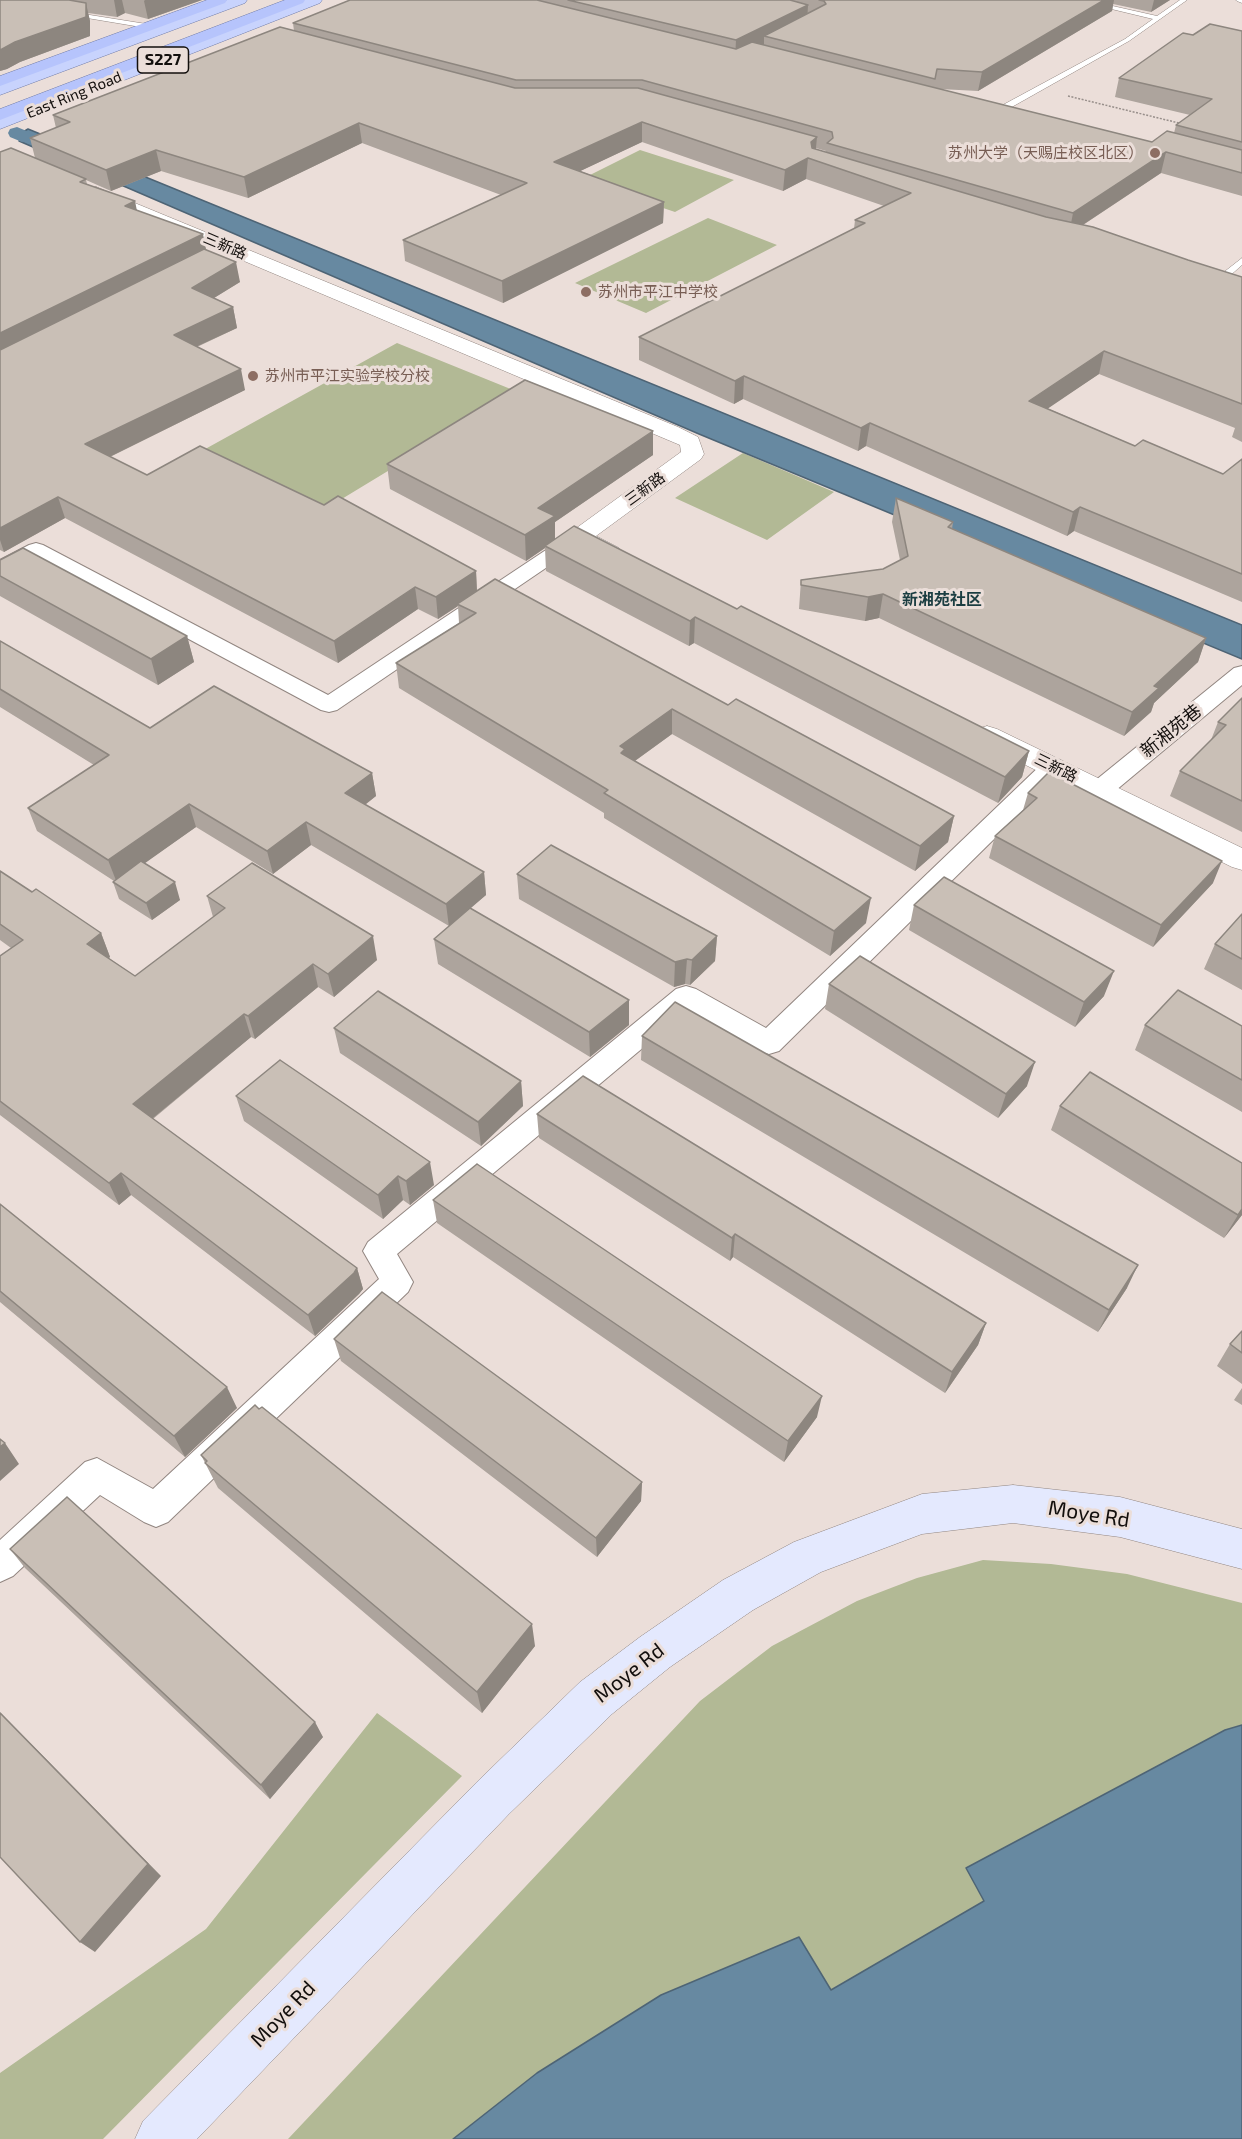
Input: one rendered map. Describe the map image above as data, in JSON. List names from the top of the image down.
{
  "streets": {
    "main road": ["S227", "East Ring Road", "Moye Rd"],
    "street": ["三新路", "新湘苑巷"]
  },
  "crossings": [
    ["三新路", "新湘苑巷"]
  ],
  "districts": ["新湘苑社区"],
  "places": ["苏州大学（天赐庄校区北区）", "苏州市平江中学校", "苏州市平江实验学校分校"]
}
